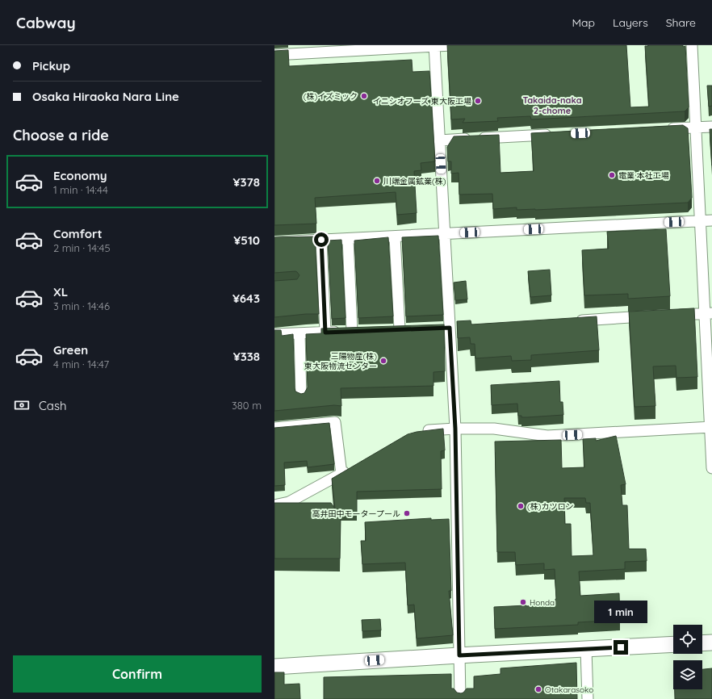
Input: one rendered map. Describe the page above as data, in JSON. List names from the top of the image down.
{
  "districts": ["Takaida-naka 2-chome"],
  "places": [
    "(株)イズミック",
    "イニシオフーズ 東大阪工場",
    "電業 本社工場",
    "川端金属鉱業(株)",
    "三陽物産(株) 東大阪物流センター",
    "(株)カツロン",
    "高井田中モータープール",
    "Honda",
    "Otakarasoko"
  ],
  "page": {
    "header": "Cabway",
    "nav": ["Map", "Layers", "Share"],
    "banner": ["Pickup", "Osaka Hiraoka Nara Line"],
    "heading": "Choose a ride",
    "list": [
      {
        "name": "Economy",
        "note": "1 min · 14:44",
        "value": "¥378"
      },
      {
        "name": "Comfort",
        "note": "2 min · 14:45",
        "value": "¥510"
      },
      {
        "name": "XL",
        "note": "3 min · 14:46",
        "value": "¥643"
      },
      {
        "name": "Green",
        "note": "4 min · 14:47",
        "value": "¥338"
      }
    ],
    "pay": ["Cash", "380 m"],
    "bubble": "1 min",
    "buttons": "Confirm"
  }
}
